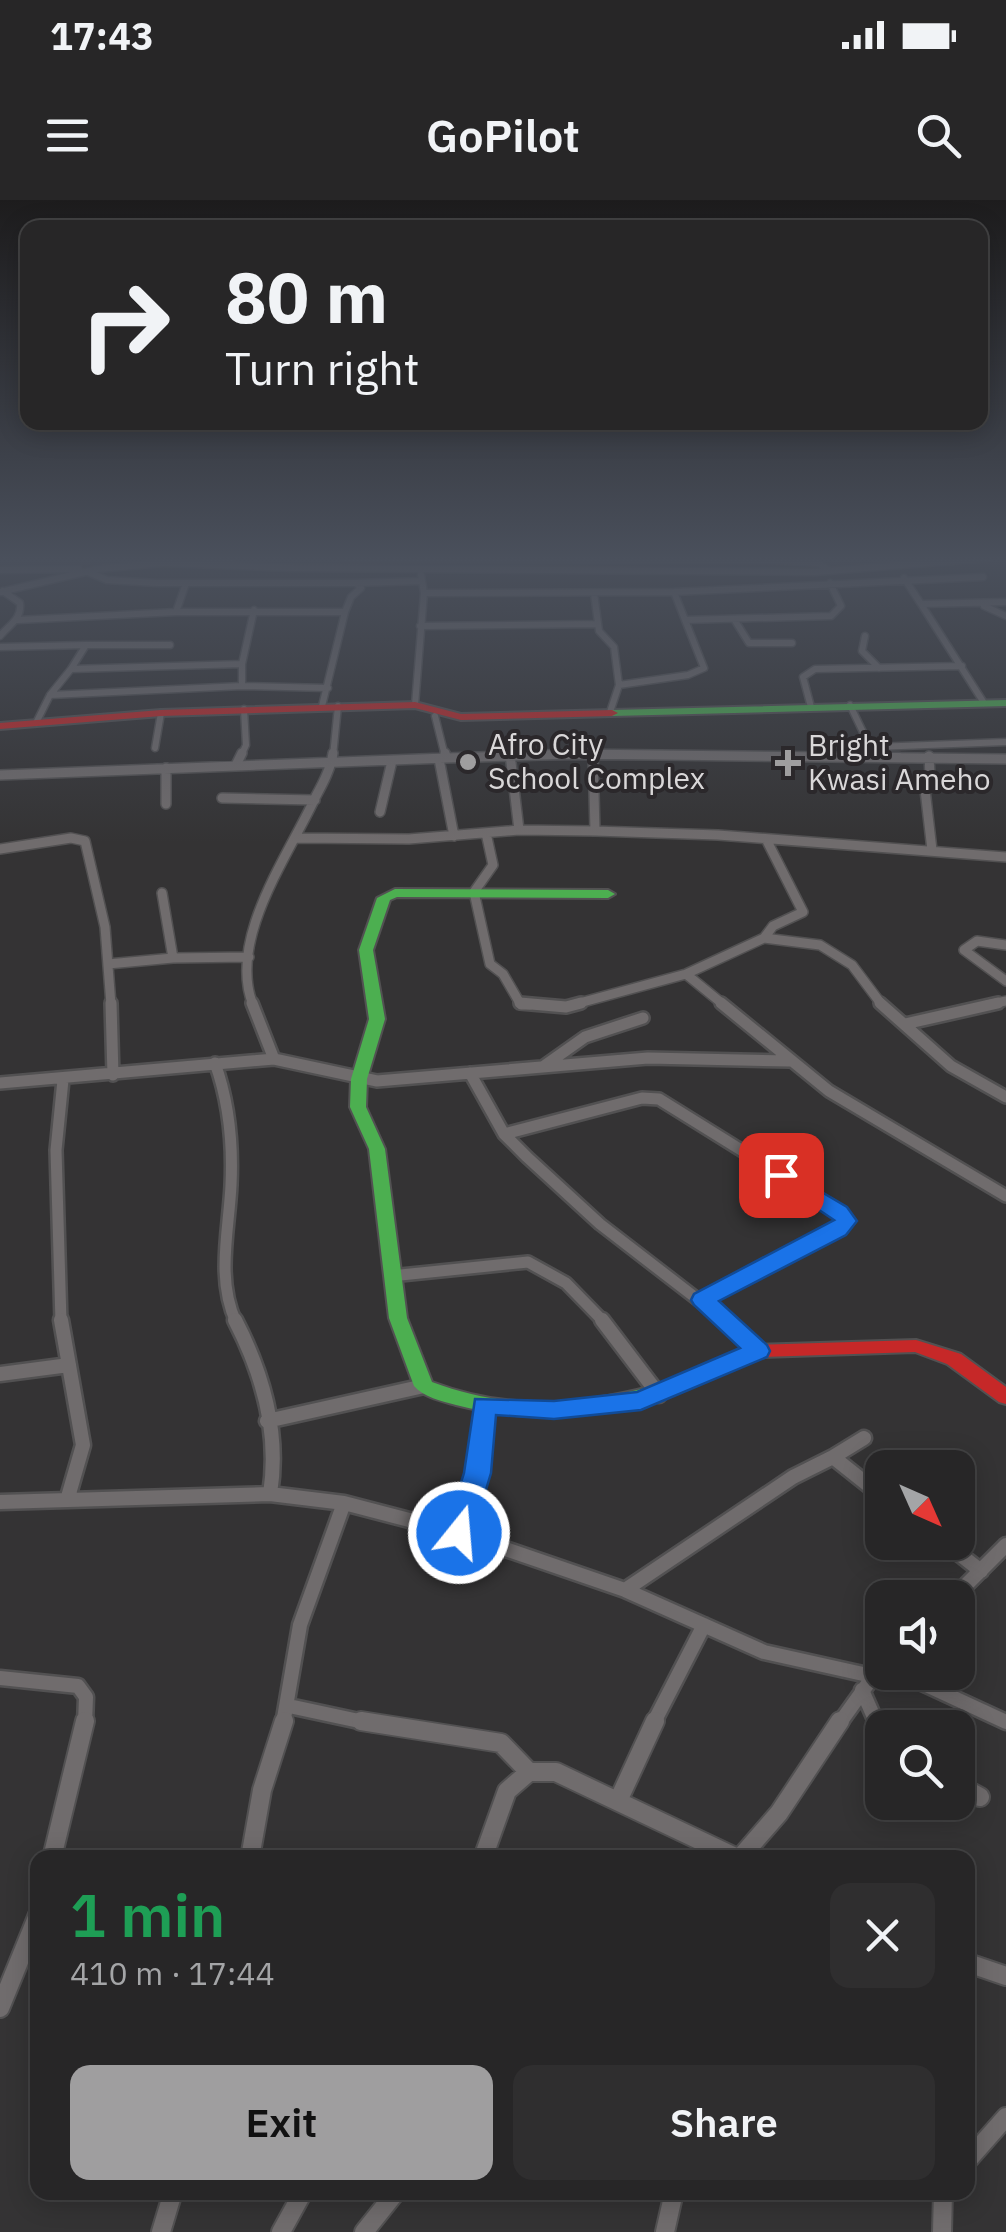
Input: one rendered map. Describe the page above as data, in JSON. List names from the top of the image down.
{
  "places": {
    "other": ["Afro City School Complex"],
    "health": ["Bright Kwasi Ameho"]
  },
  "north": "bottom right",
  "page": {
    "status": "17:43",
    "header": "GoPilot",
    "turn": ["80 m", "Turn right"],
    "heading": ["1 min", "410 m · 17:44"],
    "buttons": ["Exit", "Share"]
  }
}
